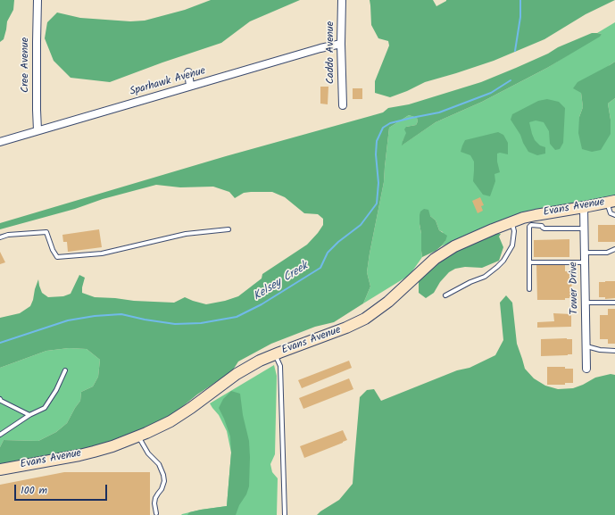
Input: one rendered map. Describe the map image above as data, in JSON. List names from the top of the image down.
{
  "streets": {
    "street": [
      "Caddo Avenue",
      "Cree Avenue",
      "Sparhawk Avenue",
      "Evans Avenue",
      "Tower Drive"
    ]
  },
  "crossings": [
    ["Caddo Avenue", "Sparhawk Avenue"],
    ["Cree Avenue", "Sparhawk Avenue"],
    ["Evans Avenue", "Tower Drive"]
  ],
  "water": ["Kelsey Creek"],
  "scale_bar": "100 m"
}
